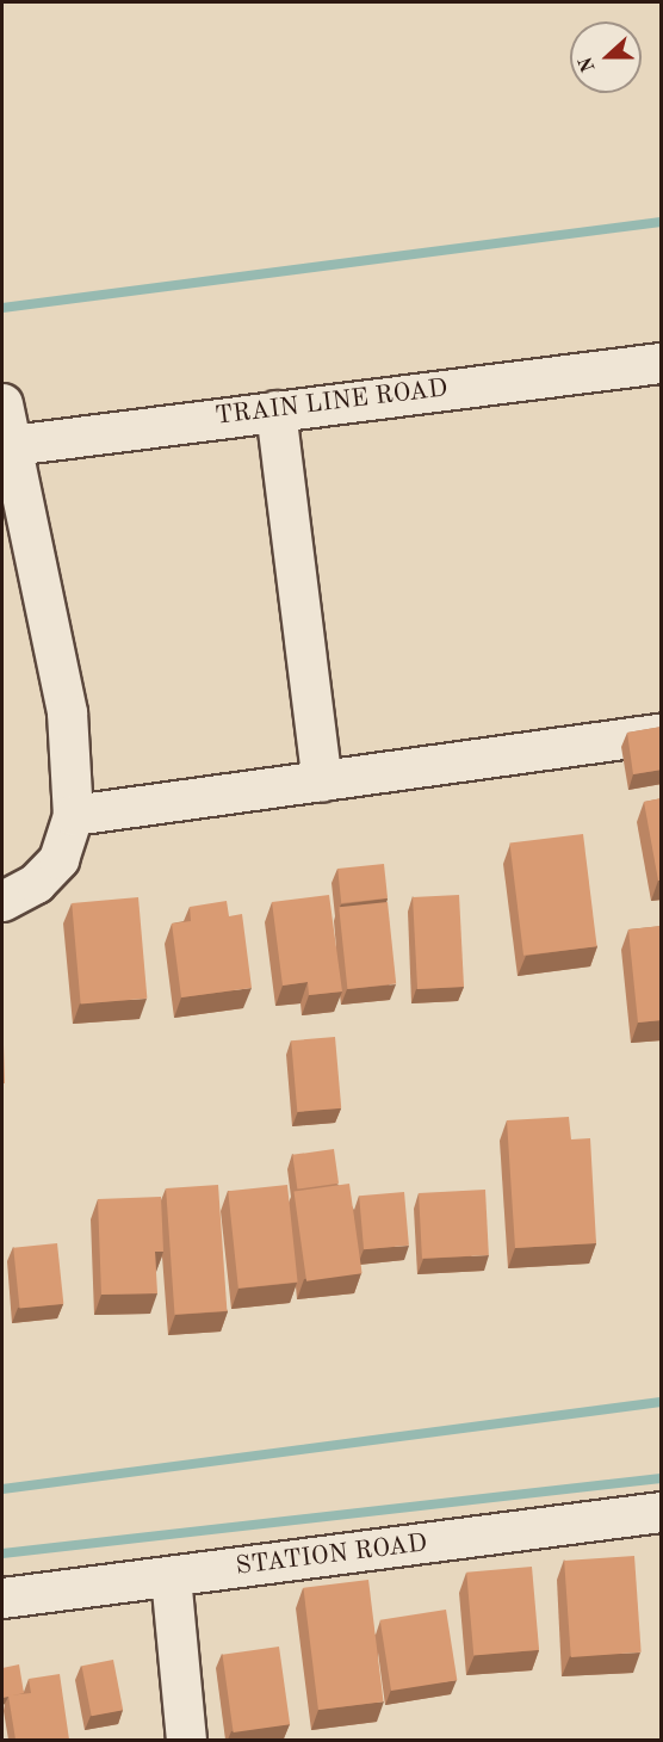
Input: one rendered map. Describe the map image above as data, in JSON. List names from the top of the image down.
{
  "streets": {
    "street": ["TRAIN LINE ROAD", "STATION ROAD"]
  },
  "north": "left"
}
